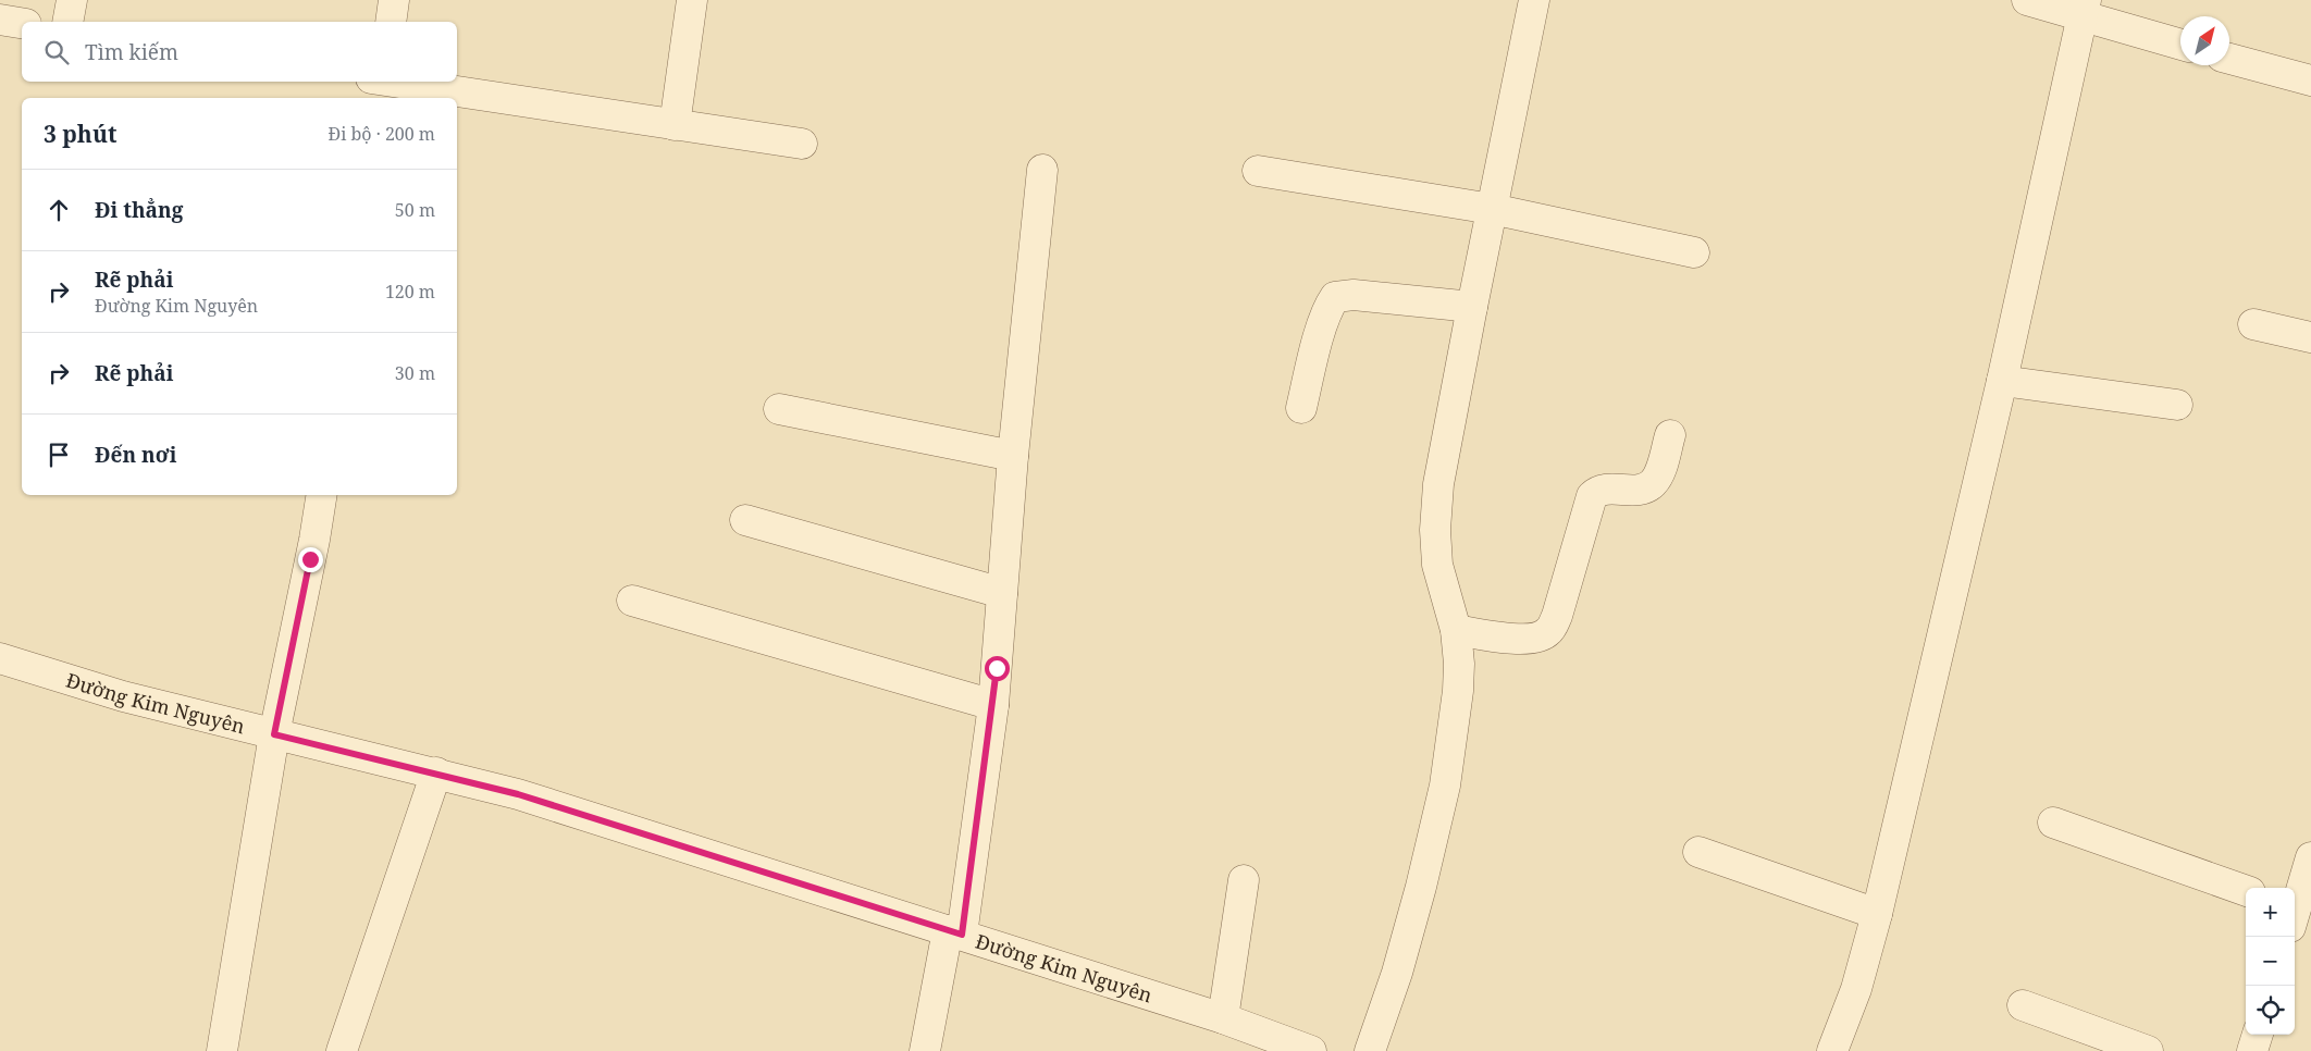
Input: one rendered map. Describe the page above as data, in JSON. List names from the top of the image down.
{
  "streets": {
    "street": ["Đường Kim Nguyên"]
  },
  "north": "top right",
  "page": {
    "search": "Tìm kiếm",
    "heading": ["3 phút", "Đi bộ · 200 m"],
    "list": [
      ["Đi thẳng", "50 m"],
      ["Rẽ phải", "Đường Kim Nguyên", "120 m"],
      ["Rẽ phải", "30 m"],
      "Đến nơi"
    ],
    "map_buttons": ["+", "−"]
  }
}
